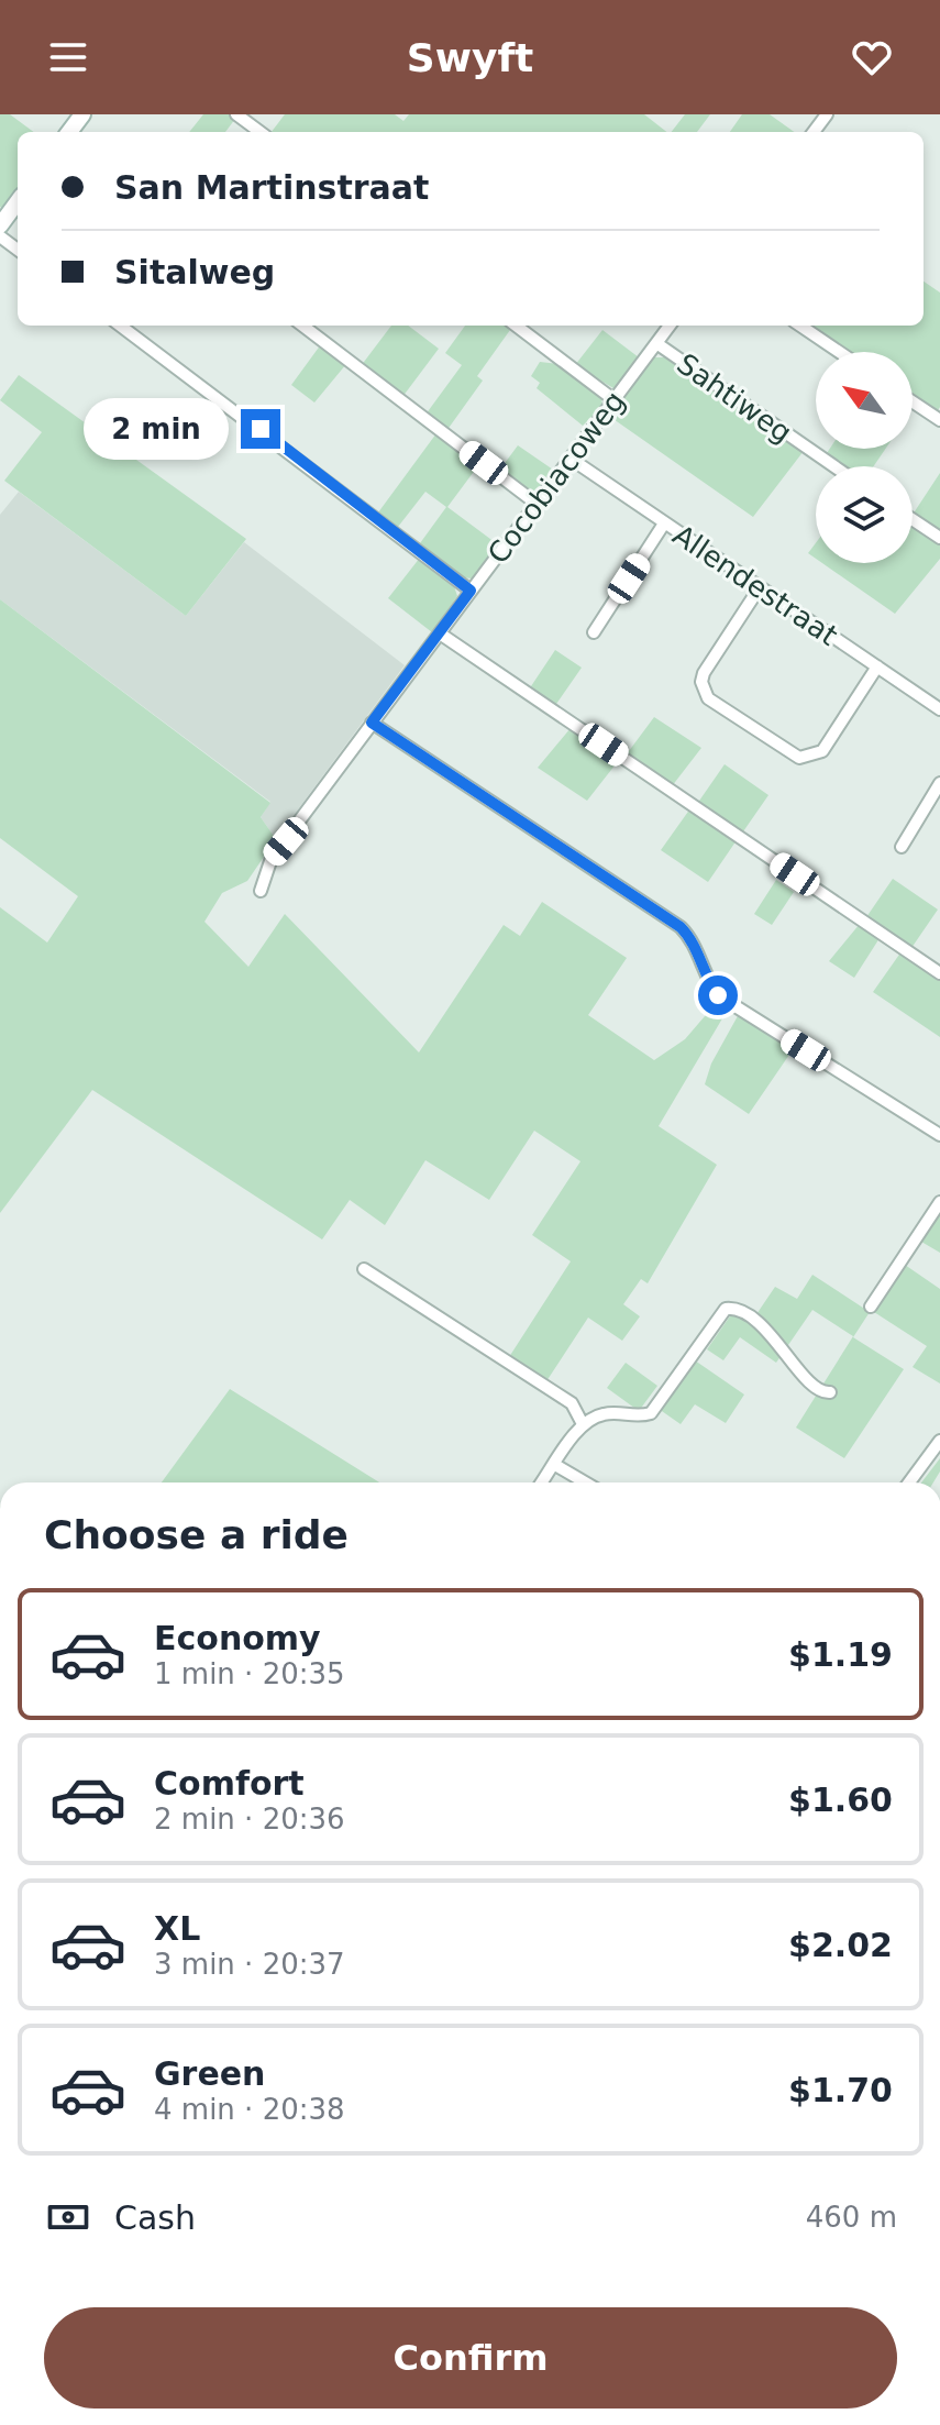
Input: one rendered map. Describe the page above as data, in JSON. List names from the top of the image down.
{
  "streets": {
    "street": ["Sahtiweg", "Cocobiacoweg", "Allendestraat"]
  },
  "crossings": [
    ["Sahtiweg", "Cocobiacoweg"],
    ["Cocobiacoweg", "Allendestraat"]
  ],
  "north": "top left",
  "page": {
    "header": "Swyft",
    "banner": ["San Martinstraat", "Sitalweg"],
    "bubble": "2 min",
    "heading": "Choose a ride",
    "list": [
      {
        "name": "Economy",
        "note": "1 min · 20:35",
        "value": "$1.19"
      },
      {
        "name": "Comfort",
        "note": "2 min · 20:36",
        "value": "$1.60"
      },
      {
        "name": "XL",
        "note": "3 min · 20:37",
        "value": "$2.02"
      },
      {
        "name": "Green",
        "note": "4 min · 20:38",
        "value": "$1.70"
      }
    ],
    "pay": ["Cash", "460 m"],
    "buttons": "Confirm"
  }
}
